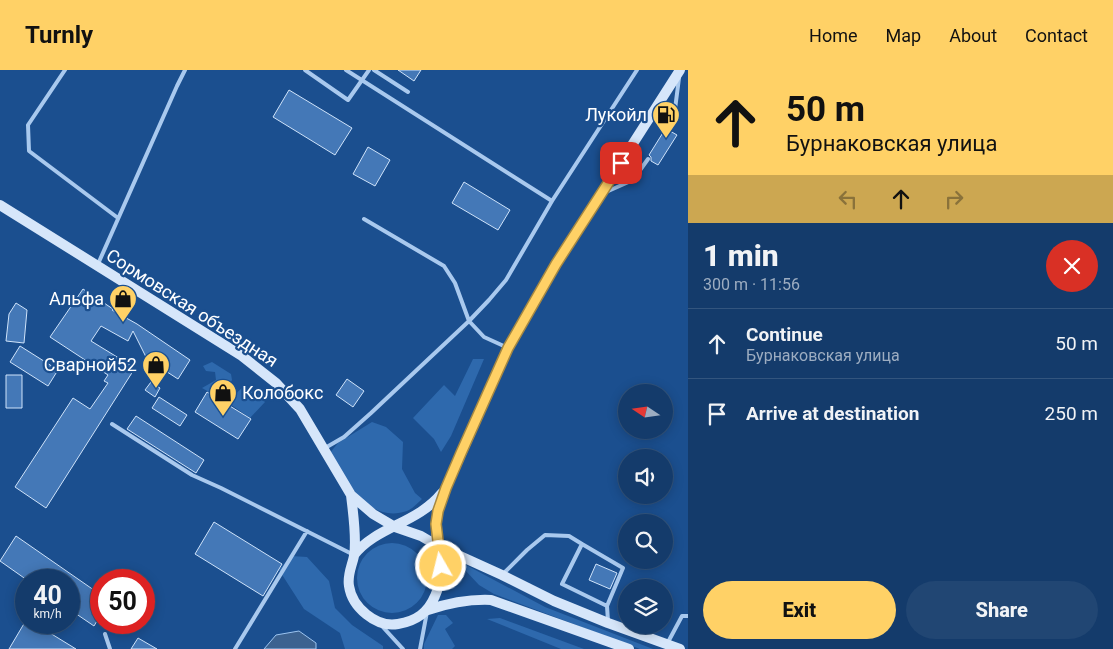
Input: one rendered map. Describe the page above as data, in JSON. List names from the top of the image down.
{
  "streets": {
    "main road": ["Сормовская объездная"]
  },
  "places": {
    "fuel station": ["Лукойл"],
    "shop": ["Альфа", "Сварной52", "Колобокс"]
  },
  "north": "left",
  "page": {
    "header": "Turnly",
    "nav": [
      "Home",
      "Map",
      "About",
      "Contact"
    ],
    "turn": ["50 m", "Бурнаковская улица"],
    "heading": ["1 min", "300 m · 11:56"],
    "list": [
      {
        "name": "Continue",
        "note": "Бурнаковская улица",
        "value": "50 m"
      },
      {
        "name": "Arrive at destination",
        "value": "250 m"
      }
    ],
    "speed": "40 km/h",
    "limit": "50",
    "buttons": ["Exit", "Share"]
  }
}
